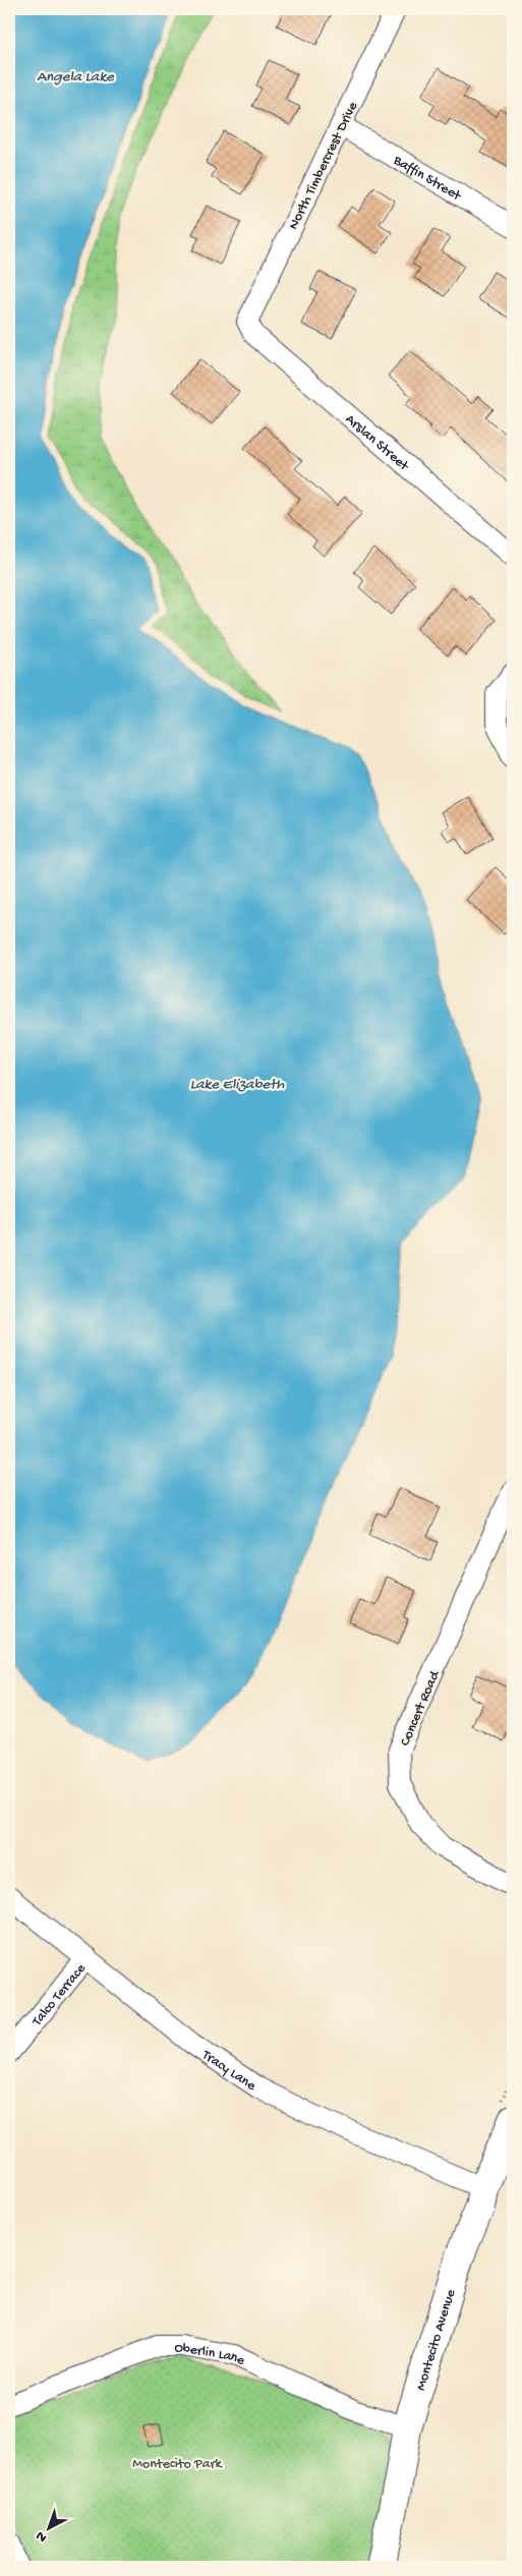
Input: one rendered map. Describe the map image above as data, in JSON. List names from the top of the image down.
{
  "streets": {
    "street": [
      "North Timbercrest Drive",
      "Baffin Street",
      "Arslan Street",
      "Concert Road",
      "Talco Terrace",
      "Tracy Lane",
      "Montecito Avenue",
      "Oberlin Lane"
    ]
  },
  "crossings": [
    ["North Timbercrest Drive", "Baffin Street"],
    ["North Timbercrest Drive", "Arslan Street"],
    ["Talco Terrace", "Tracy Lane"],
    ["Tracy Lane", "Montecito Avenue"],
    ["Montecito Avenue", "Oberlin Lane"]
  ],
  "water": ["Angela Lake", "Lake Elizabeth"],
  "parks": ["Montecito Park"],
  "north": "bottom left"
}
